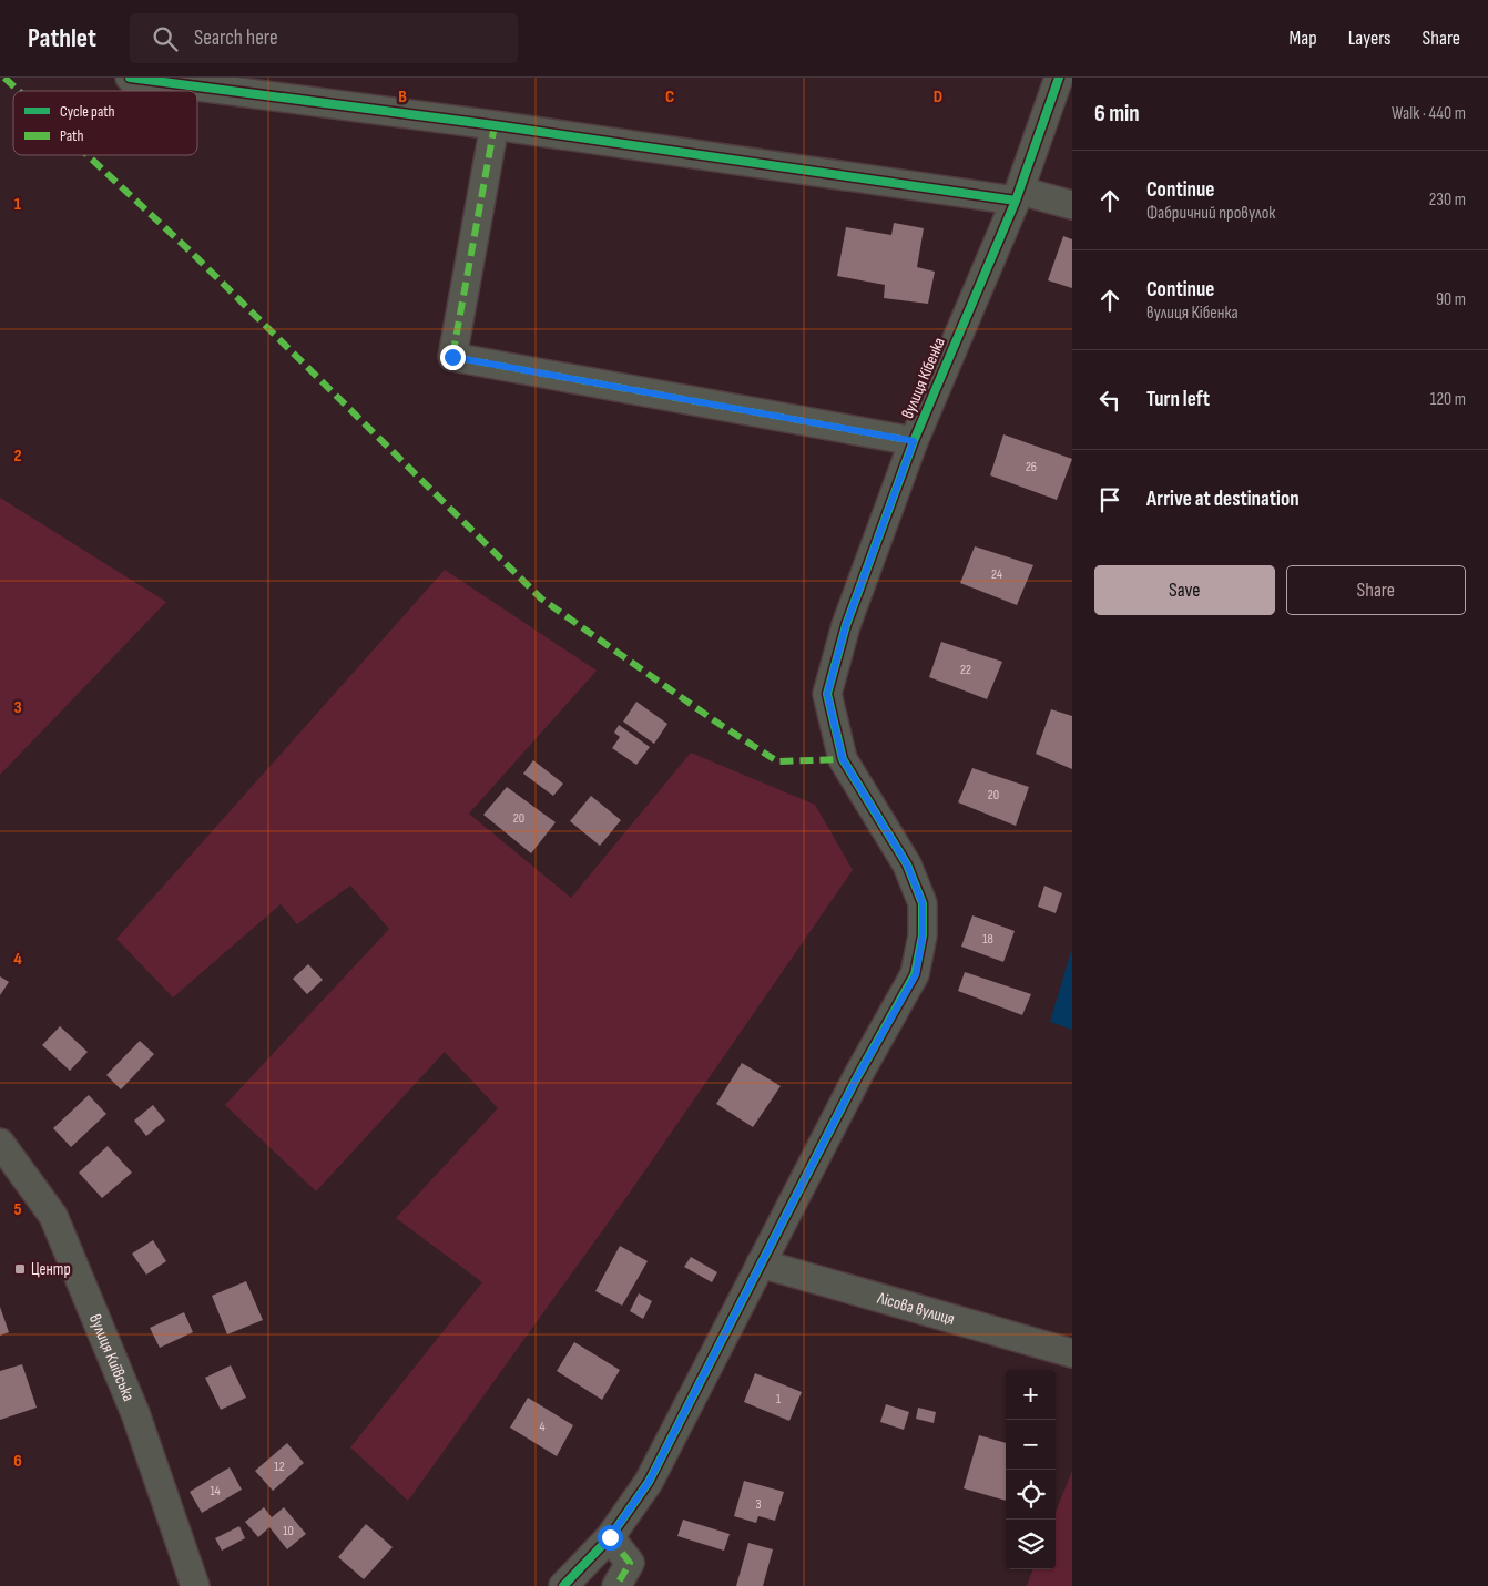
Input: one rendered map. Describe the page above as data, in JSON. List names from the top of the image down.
{
  "streets": {
    "street": ["вулиця Кібенка", "Лісова вулиця", "вулиця Київська"]
  },
  "crossings": [
    ["вулиця Кібенка", "Лісова вулиця"]
  ],
  "places": {
    "transit": ["Центр"]
  },
  "house_numbers": [
    "26",
    "24",
    "22",
    "20",
    "20",
    "18",
    "1",
    "4",
    "12",
    "14",
    "3",
    "10"
  ],
  "legend": ["Cycle path", "Path"],
  "page": {
    "header": "Pathlet",
    "search": "Search here",
    "nav": ["Map", "Layers", "Share"],
    "heading": ["6 min", "Walk · 440 m"],
    "list": [
      ["Continue", "Фабричний провулок", "230 m"],
      ["Continue", "вулиця Кібенка", "90 m"],
      ["Turn left", "120 m"],
      "Arrive at destination"
    ],
    "buttons": ["Save", "Share"],
    "map_buttons": ["+", "−"]
  },
  "grid": {
    "columns": ["B", "C", "D"],
    "rows": [
      "1",
      "2",
      "3",
      "4",
      "5",
      "6"
    ]
  }
}
